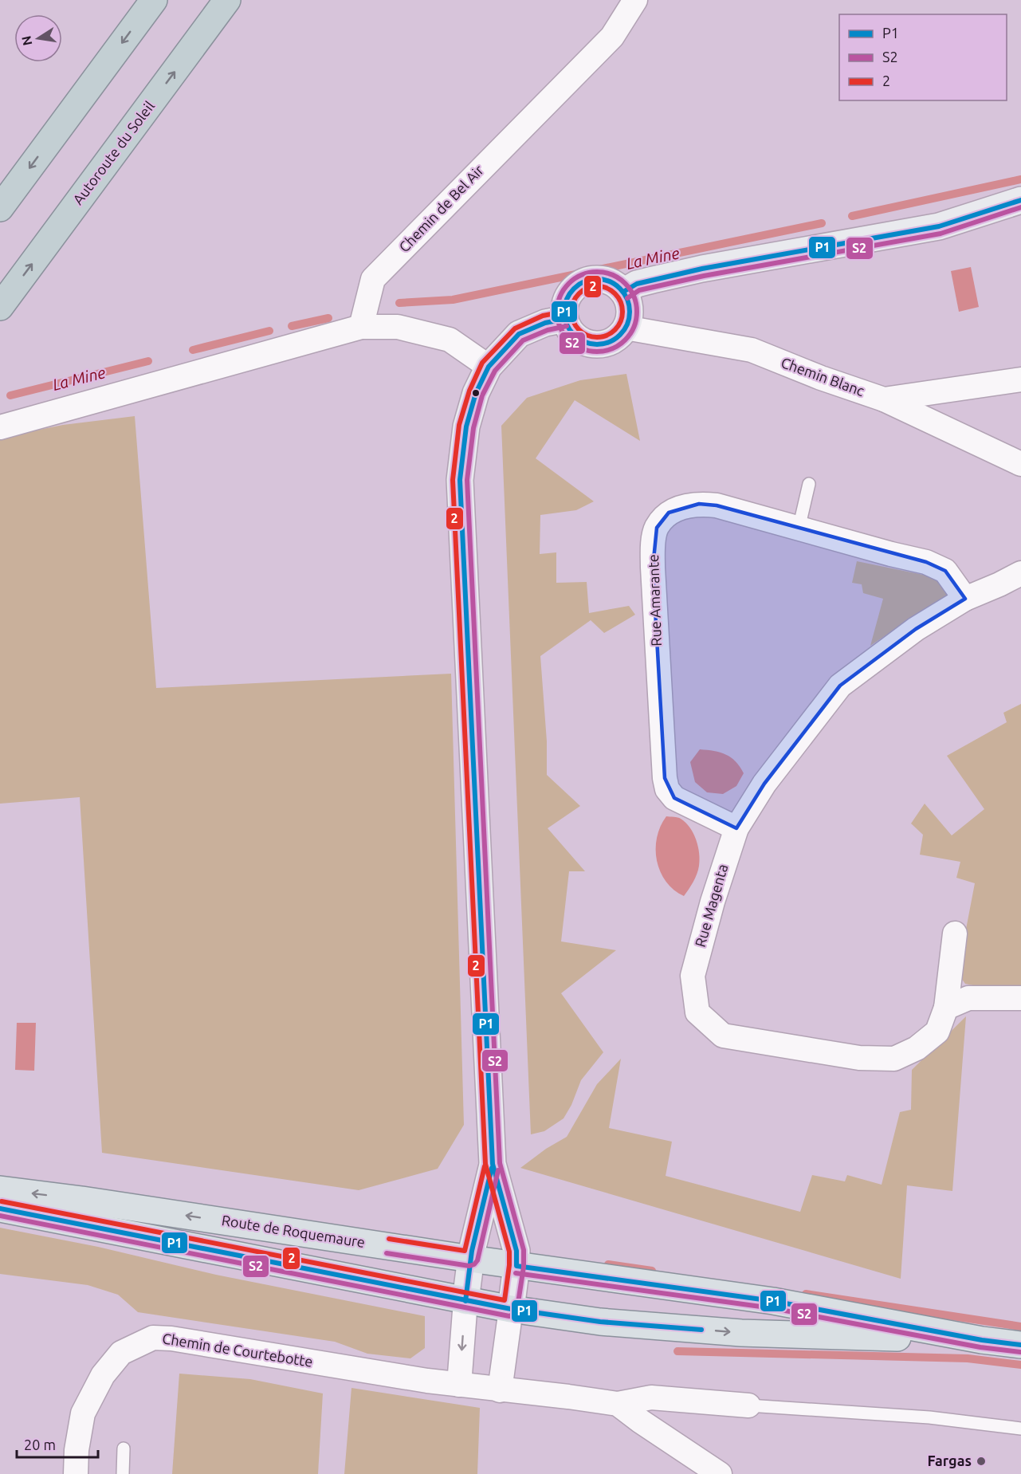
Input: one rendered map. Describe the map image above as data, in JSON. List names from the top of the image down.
{
  "streets": {
    "highway": ["Autoroute du Soleil"],
    "main road": ["Route de Roquemaure"],
    "street": [
      "Chemin de Bel Air",
      "Chemin Blanc",
      "Rue Amarante",
      "Rue Magenta",
      "Chemin de Courtebotte"
    ]
  },
  "crossings": [
    ["Rue Amarante", "Rue Magenta"]
  ],
  "water": ["La Mine"],
  "places": ["Fargas"],
  "lines": ["transit line P1", "transit line S2", "transit line 2"],
  "legend": ["P1", "S2", "2"],
  "scale_bar": "20 m",
  "north": "left"
}
